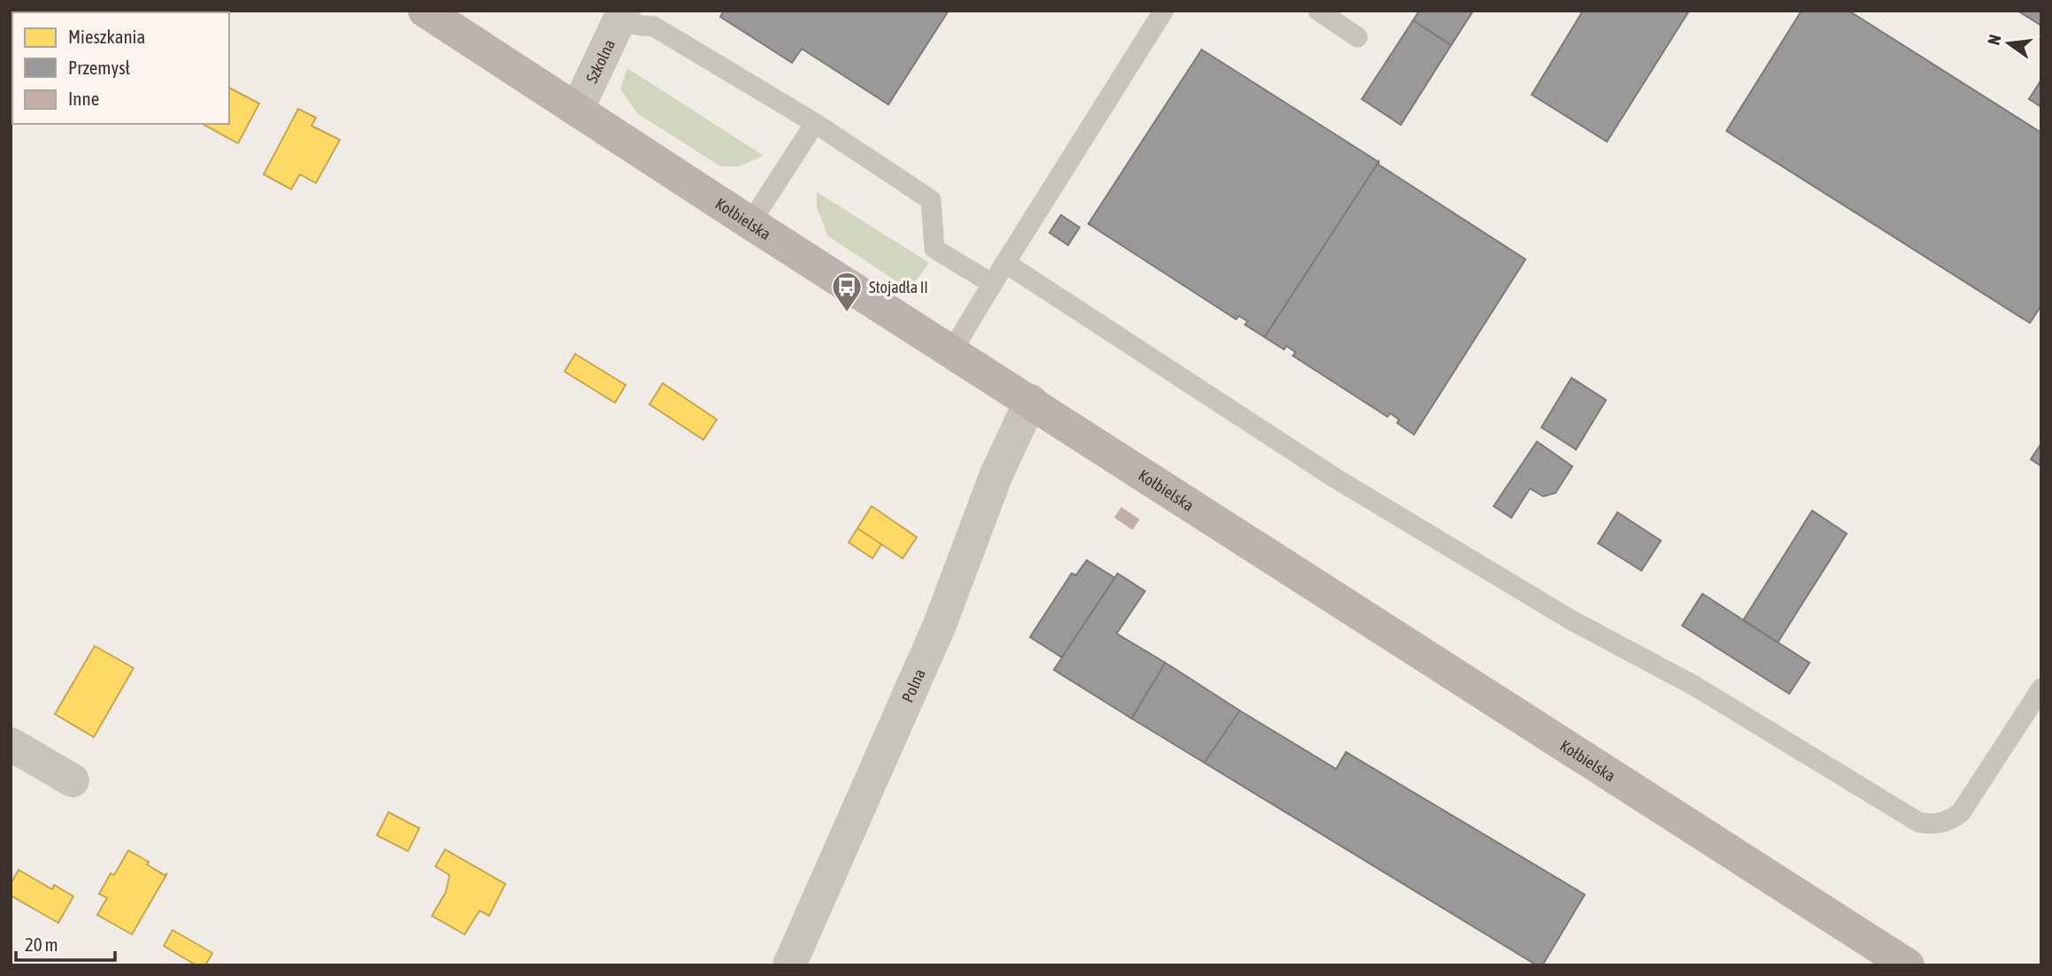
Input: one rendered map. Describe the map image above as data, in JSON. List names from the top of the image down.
{
  "streets": {
    "street": ["Szkolna", "Kołbielska", "Polna"]
  },
  "crossings": [
    ["Szkolna", "Kołbielska"],
    ["Kołbielska", "Polna"]
  ],
  "places": {
    "bus stop": ["Stojadła II"]
  },
  "legend": ["Mieszkania", "Przemysł", "Inne"],
  "scale_bar": "20 m",
  "north": "left"
}
